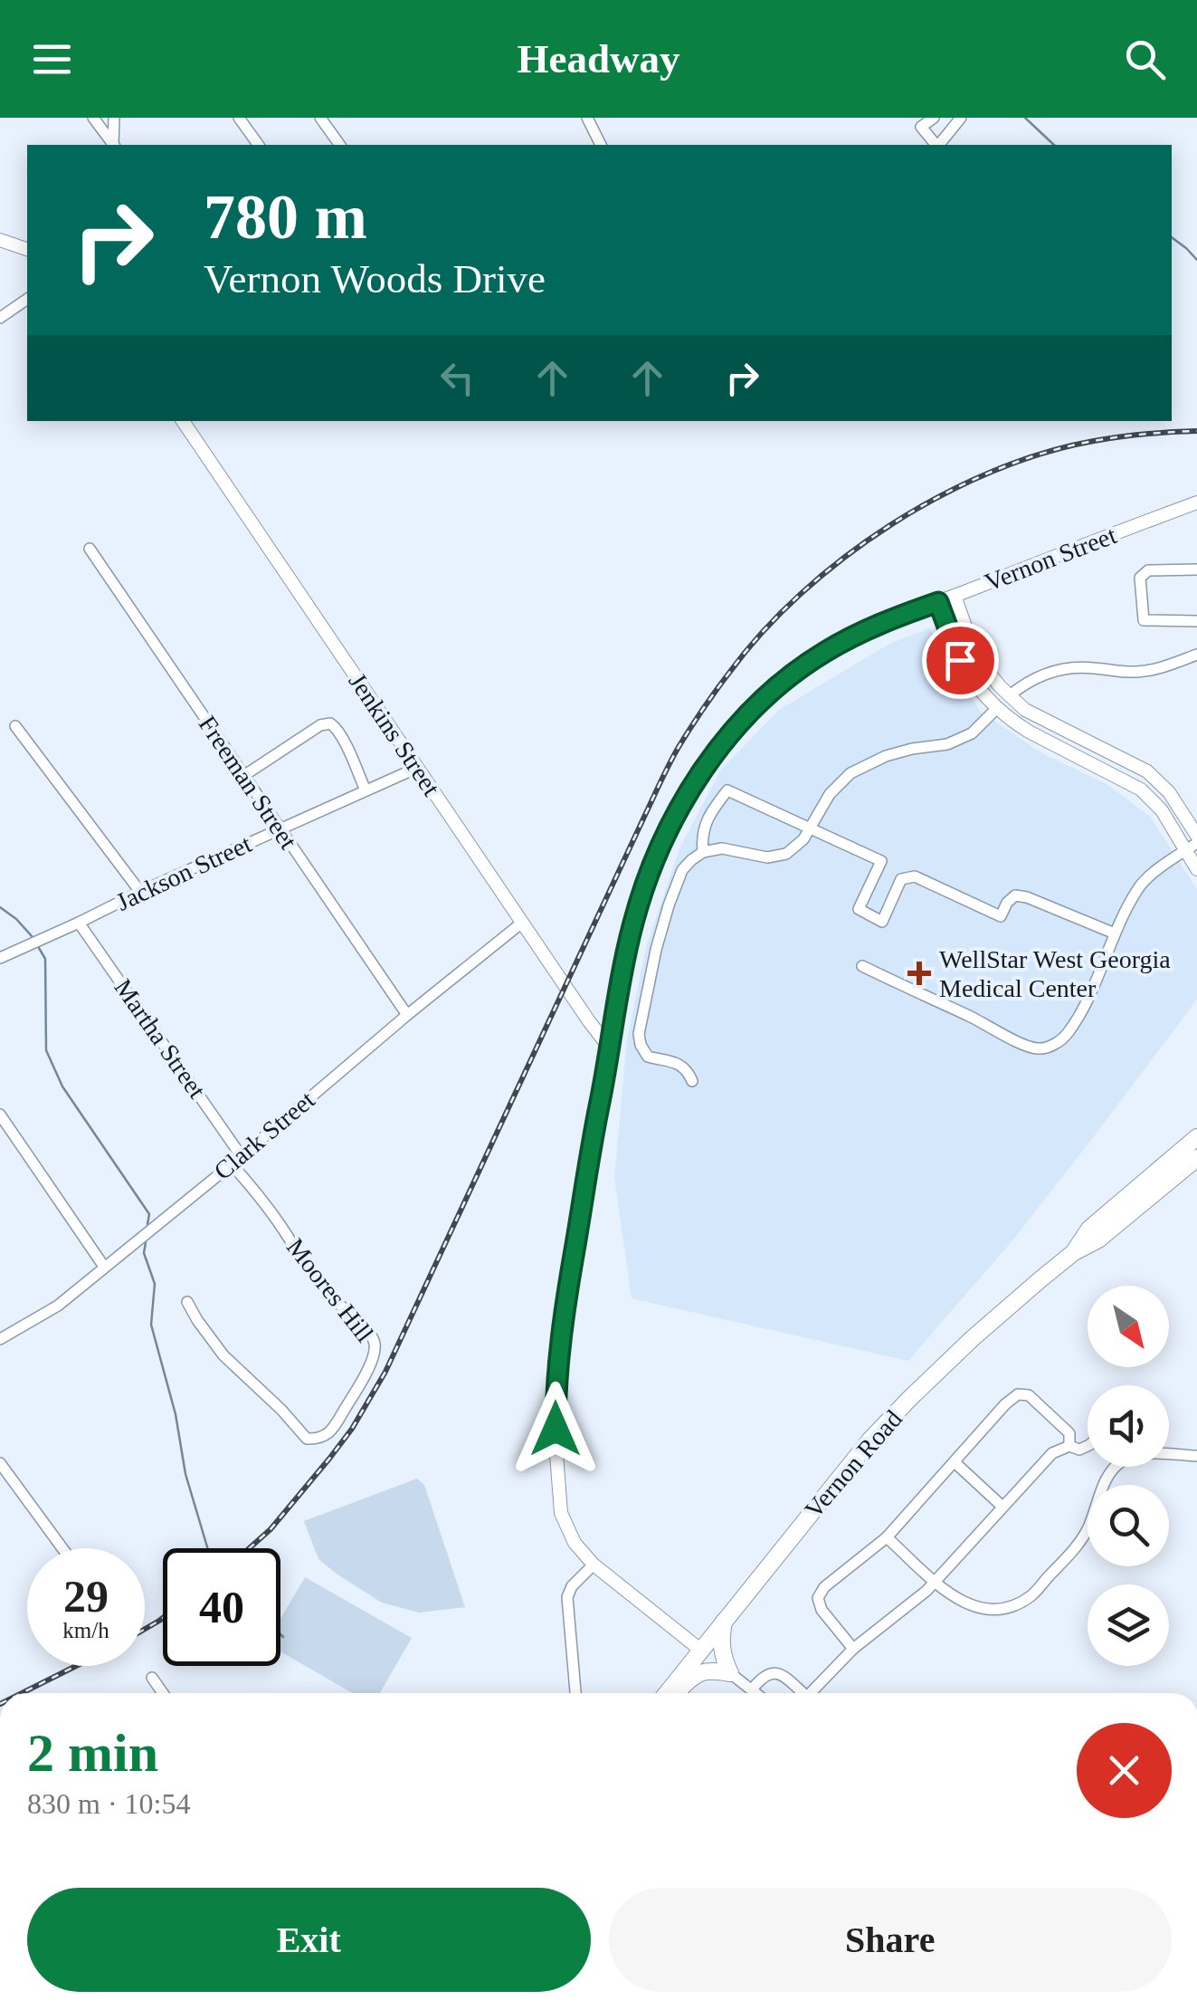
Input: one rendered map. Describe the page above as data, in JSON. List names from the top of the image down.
{
  "streets": {
    "main road": ["Vernon Road"],
    "street": [
      "Vernon Street",
      "Jenkins Street",
      "Freeman Street",
      "Jackson Street",
      "Martha Street",
      "Clark Street",
      "Moores Hill"
    ]
  },
  "crossings": [
    ["Vernon Street", "Jenkins Street"],
    ["Vernon Street", "Vernon Road"],
    ["Jenkins Street", "Jackson Street"],
    ["Jenkins Street", "Clark Street"],
    ["Freeman Street", "Jackson Street"],
    ["Freeman Street", "Clark Street"],
    ["Jackson Street", "Martha Street"],
    ["Martha Street", "Clark Street"],
    ["Clark Street", "Moores Hill"]
  ],
  "places": {
    "health": ["WellStar West Georgia Medical Center"]
  },
  "north": "bottom right",
  "page": {
    "header": "Headway",
    "turn": ["780 m", "Vernon Woods Drive"],
    "speed": "29 km/h",
    "limit": "40",
    "heading": ["2 min", "830 m · 10:54"],
    "buttons": ["Exit", "Share"]
  }
}
